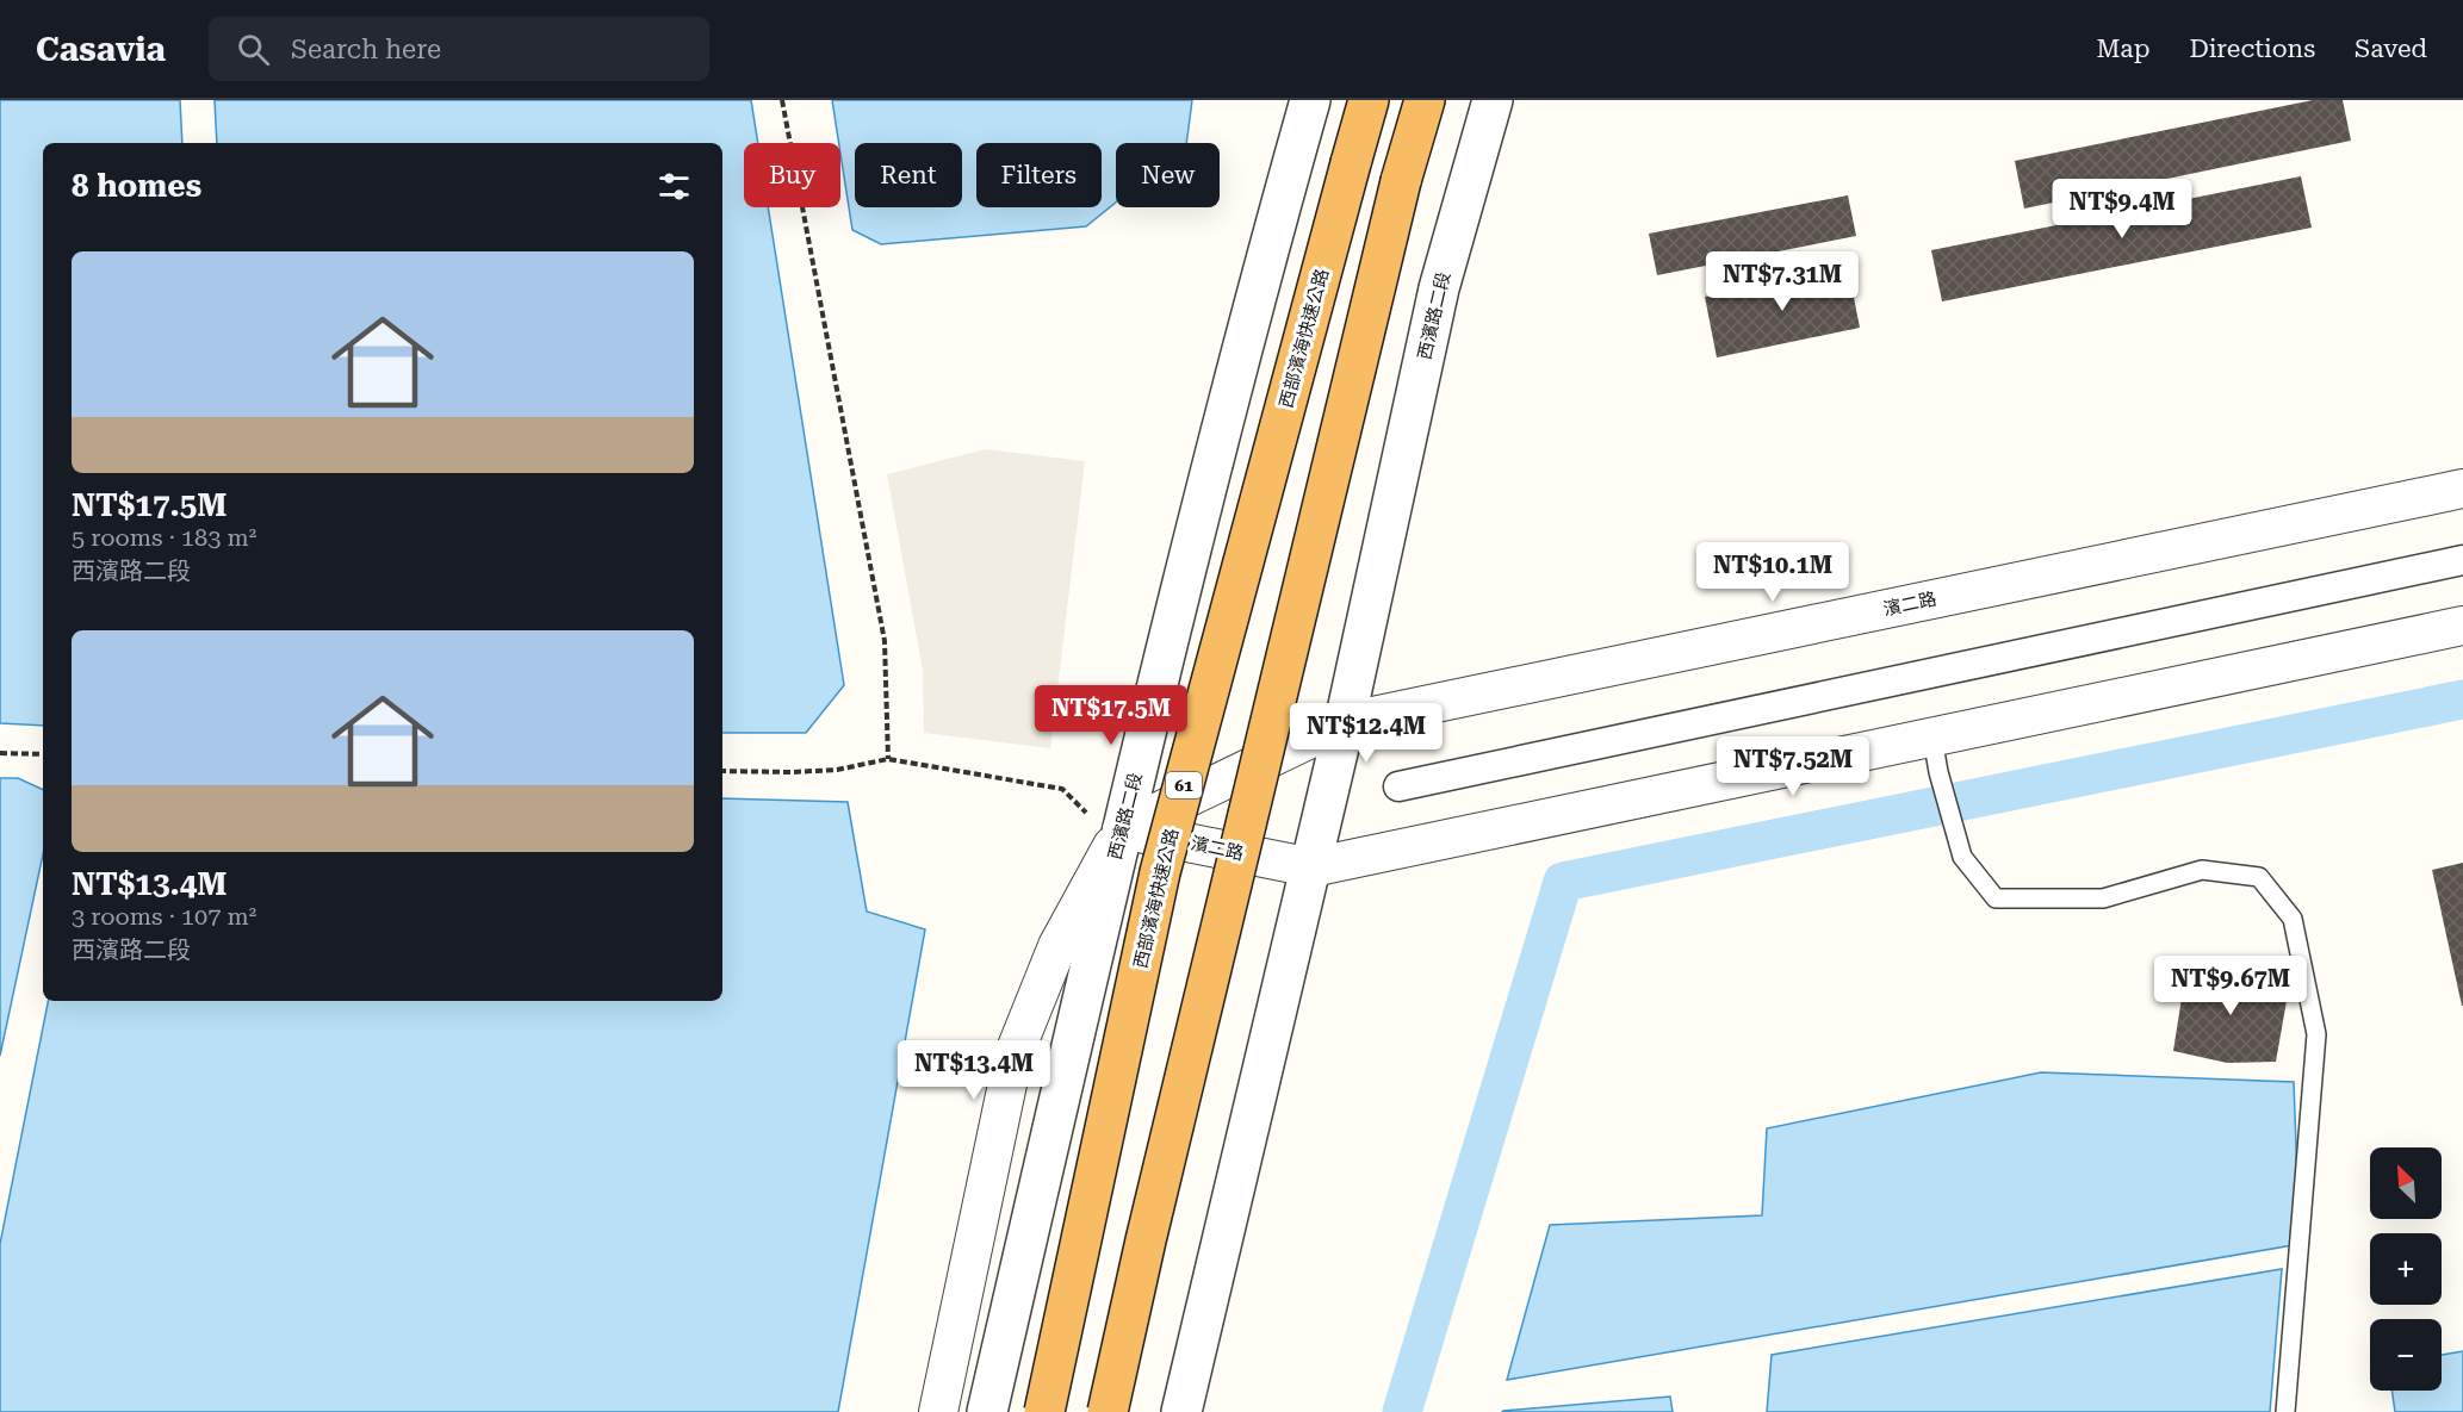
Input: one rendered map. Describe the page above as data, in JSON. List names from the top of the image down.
{
  "streets": {
    "highway": ["西部濱海快速公路", "61"],
    "street": ["西濱路二段", "濱二路"]
  },
  "crossings": [
    ["西濱路二段", "濱二路"]
  ],
  "north": "top left",
  "page": {
    "header": "Casavia",
    "search": "Search here",
    "nav": ["Map", "Directions", "Saved"],
    "chip": [
      "Buy",
      "Rent",
      "Filters",
      "New"
    ],
    "heading": "8 homes",
    "price": [
      "NT$9.4M",
      "NT$7.31M",
      "NT$10.1M",
      "NT$17.5M",
      "NT$12.4M",
      "NT$7.52M",
      "NT$9.67M",
      "NT$13.4M"
    ],
    "list": [
      {
        "name": "NT$17.5M",
        "note": "5 rooms · 183 m² · 西濱路二段"
      },
      {
        "name": "NT$13.4M",
        "note": "3 rooms · 107 m² · 西濱路二段"
      }
    ],
    "map_buttons": ["+", "−"]
  }
}
